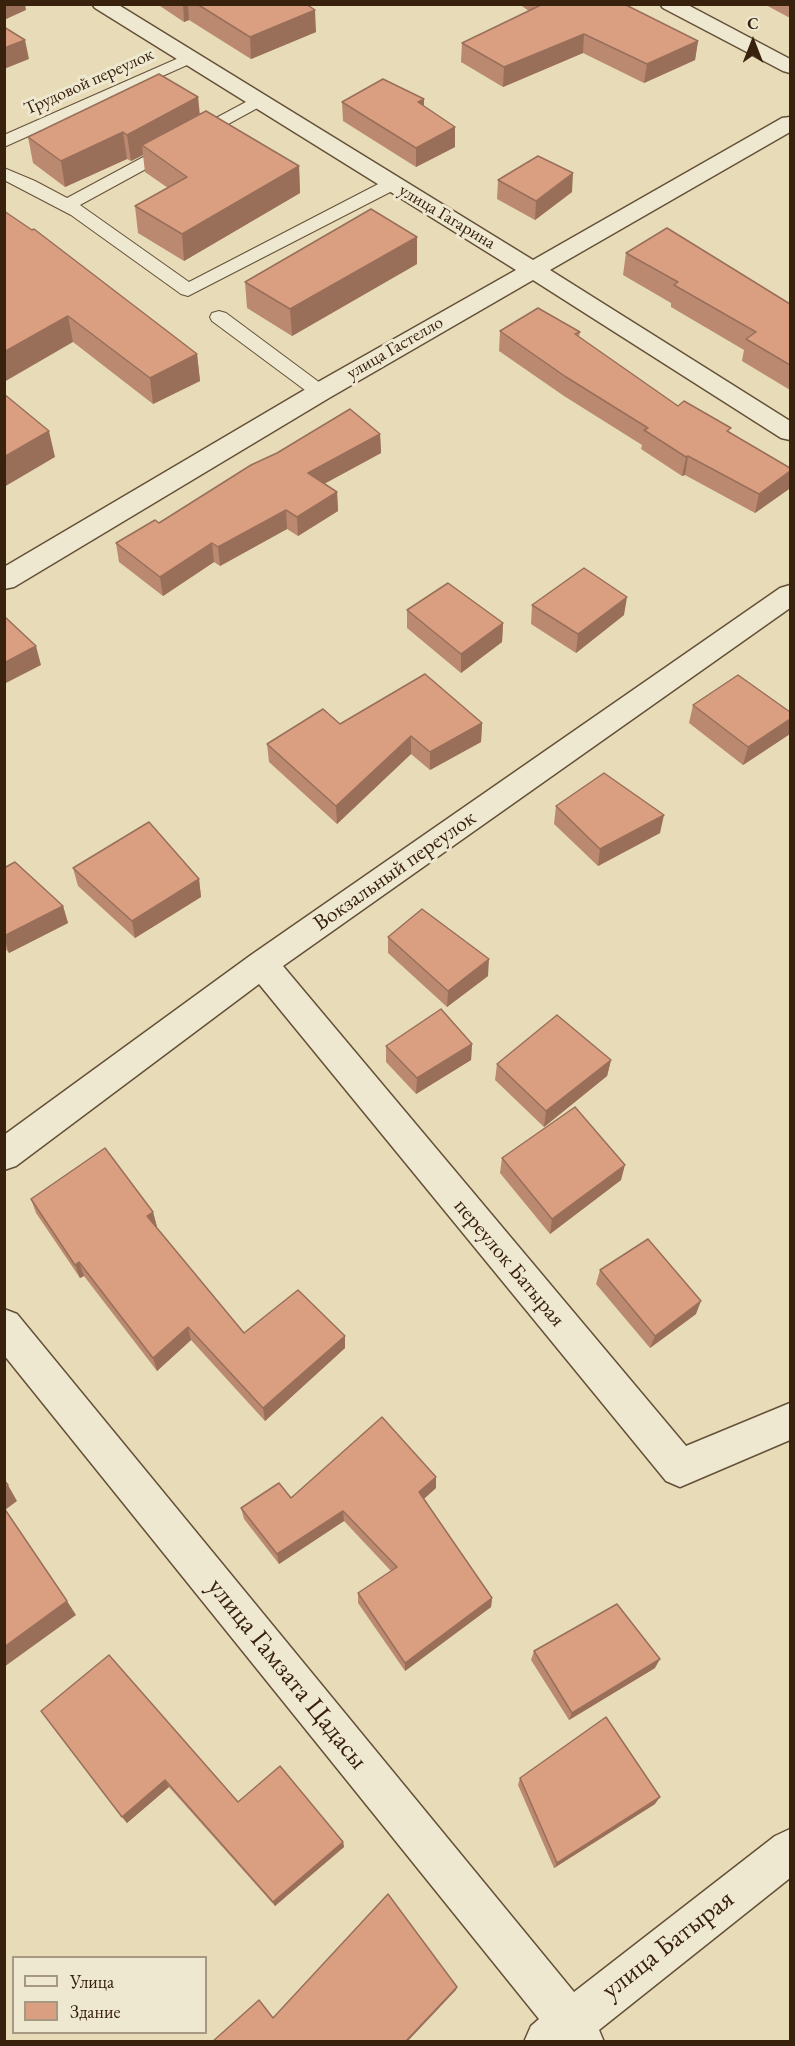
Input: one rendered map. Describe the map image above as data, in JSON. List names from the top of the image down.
{
  "streets": {
    "street": [
      "улица Гагарина",
      "улица Гастелло",
      "Вокзальный переулок",
      "переулок Батырая",
      "улица Гамзата Цадасы",
      "улица Батырая"
    ],
    "lane": ["Трудовой переулок"]
  },
  "crossings": [
    ["Трудовой переулок", "улица Гагарина"],
    ["улица Гагарина", "улица Гастелло"],
    ["Вокзальный переулок", "переулок Батырая"],
    ["улица Гамзата Цадасы", "улица Батырая"]
  ],
  "legend": ["Улица", "Здание"],
  "north": "top"
}
